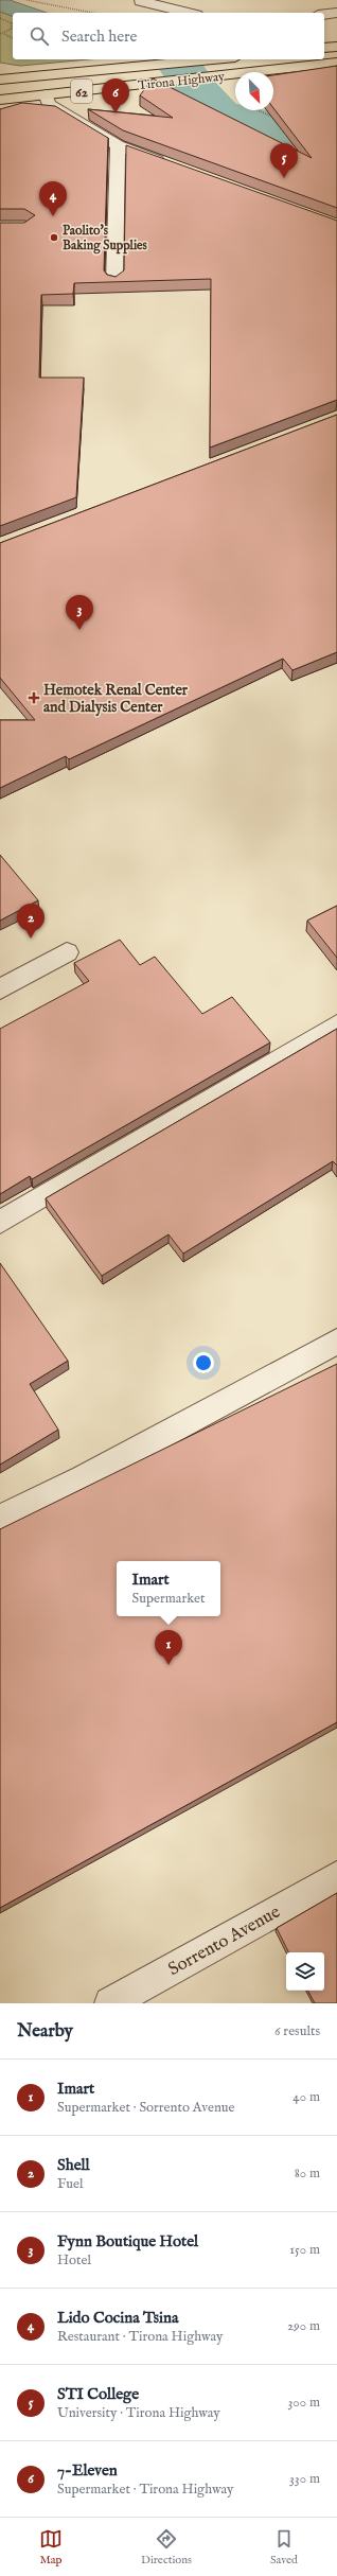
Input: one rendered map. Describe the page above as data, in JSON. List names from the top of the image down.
{
  "streets": {
    "main road": ["Tirona Highway", "62"],
    "street": ["Sorrento Avenue"]
  },
  "places": {
    "other": ["Paolito's Baking Supplies"],
    "health": ["Hemotek Renal Center and Dialysis Center"]
  },
  "north": "bottom right",
  "page": {
    "search": "Search here",
    "pins": [
      "6",
      "5",
      "4",
      "3",
      "2",
      "1"
    ],
    "popup": ["Imart", "Supermarket"],
    "heading": ["Nearby", "6 results"],
    "list": [
      {
        "mark": "1",
        "name": "Imart",
        "note": "Supermarket · Sorrento Avenue",
        "value": "40 m"
      },
      {
        "mark": "2",
        "name": "Shell",
        "note": "Fuel",
        "value": "80 m"
      },
      {
        "mark": "3",
        "name": "Fynn Boutique Hotel",
        "note": "Hotel",
        "value": "150 m"
      },
      {
        "mark": "4",
        "name": "Lido Cocina Tsina",
        "note": "Restaurant · Tirona Highway",
        "value": "290 m"
      },
      {
        "mark": "5",
        "name": "STI College",
        "note": "University · Tirona Highway",
        "value": "300 m"
      },
      {
        "mark": "6",
        "name": "7-Eleven",
        "note": "Supermarket · Tirona Highway",
        "value": "330 m"
      }
    ],
    "nav": ["Map", "Directions", "Saved"]
  }
}
